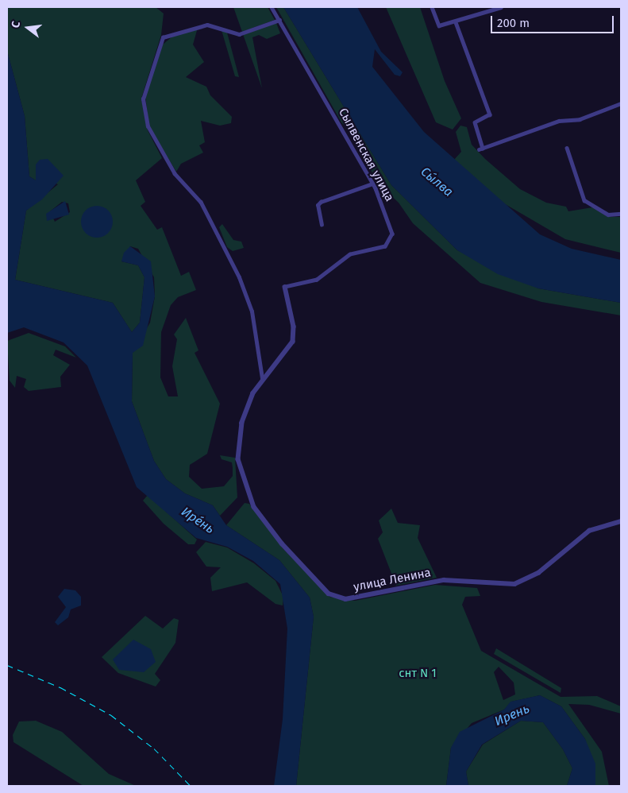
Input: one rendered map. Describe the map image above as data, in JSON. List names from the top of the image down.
{
  "streets": {
    "street": ["Сылвенская улица", "улица Ленина"]
  },
  "crossings": [
    ["Сылвенская улица", "улица Ленина"]
  ],
  "water": ["Сы́лва", "Ире́нь", "Ирень"],
  "parks": ["снт N 1"],
  "scale_bar": "200 m",
  "north": "left"
}
